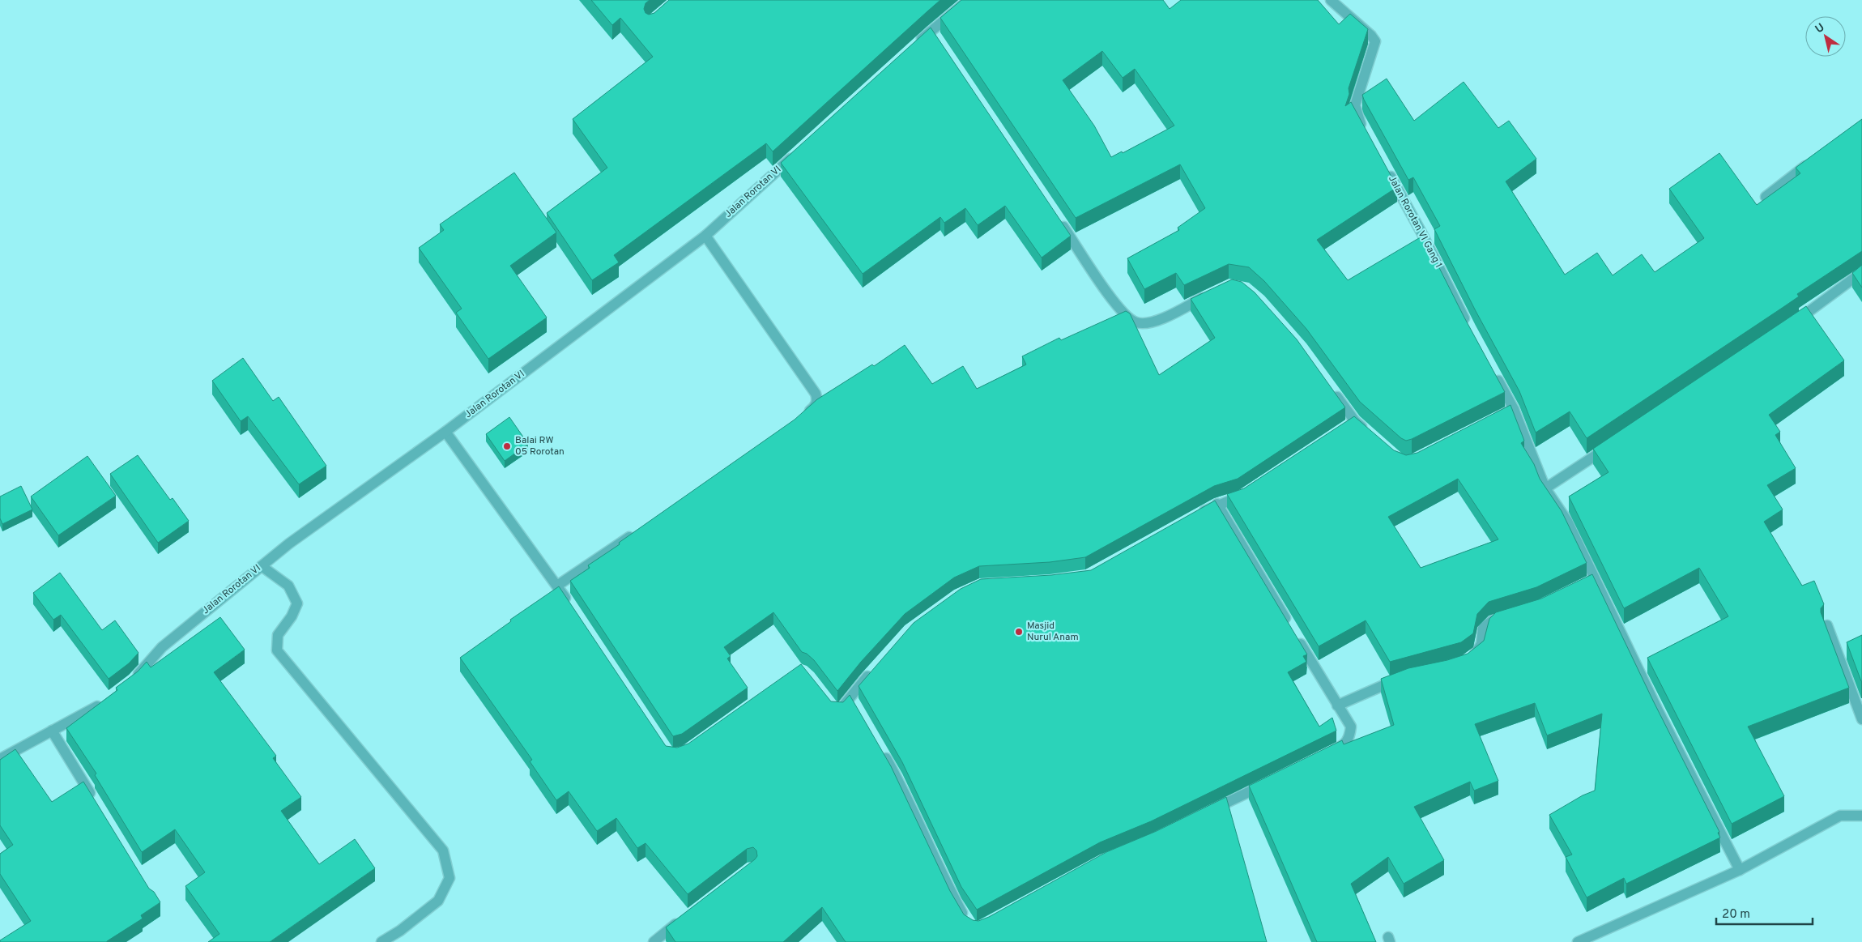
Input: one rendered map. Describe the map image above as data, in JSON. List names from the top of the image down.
{
  "streets": {
    "street": ["Jalan Rorotan VI", "Jalan Rorotan VI Gang 1"]
  },
  "places": ["Balai RW 05 Rorotan", "Masjid Nurul Anam"],
  "scale_bar": "20 m",
  "north": "top left"
}
